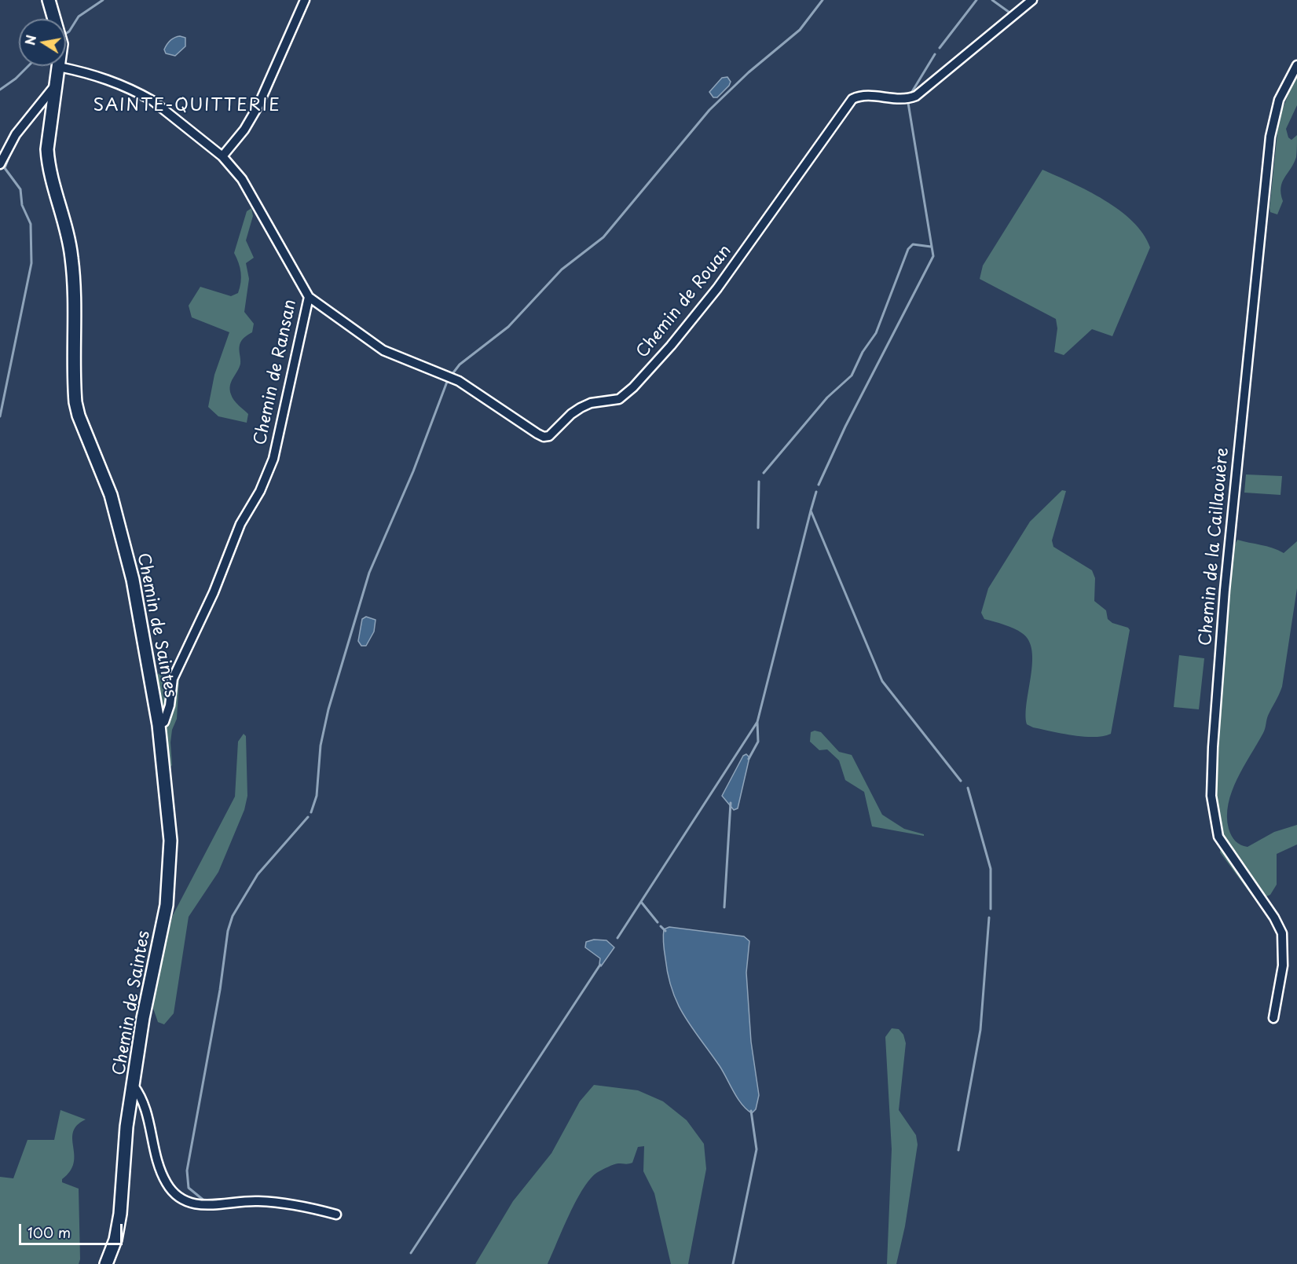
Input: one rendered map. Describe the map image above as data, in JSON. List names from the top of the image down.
{
  "streets": {
    "street": [
      "Chemin de Rouan",
      "Chemin de Ransan",
      "Chemin de la Caillaouère",
      "Chemin de Saintes"
    ]
  },
  "crossings": [
    ["Chemin de Rouan", "Chemin de Ransan"],
    ["Chemin de Ransan", "Chemin de Saintes"]
  ],
  "districts": ["SAINTE-QUITTERIE"],
  "scale_bar": "100 m",
  "north": "left"
}
